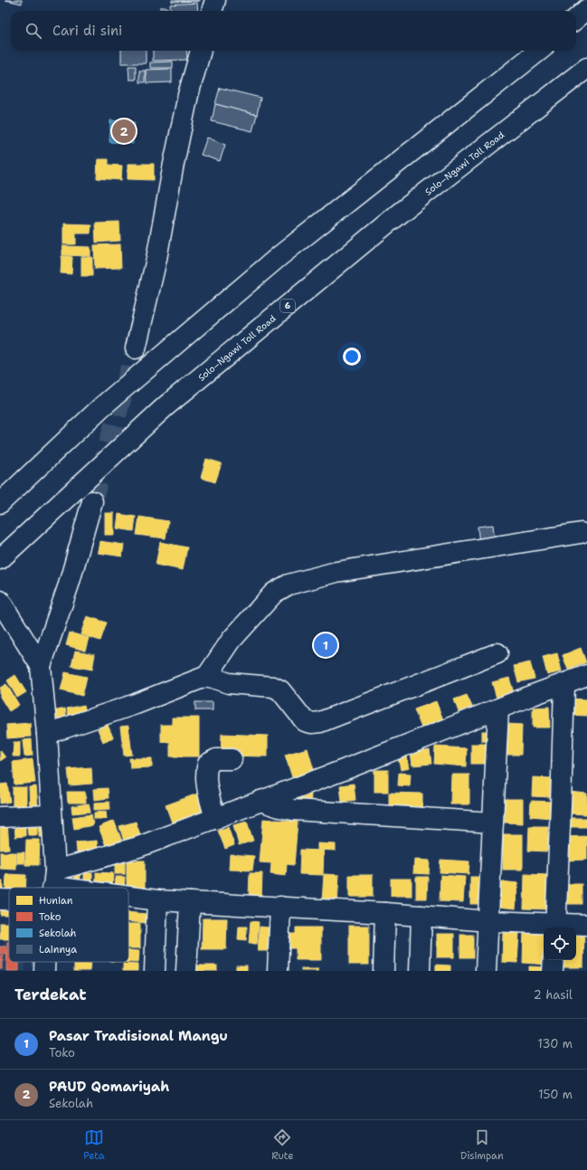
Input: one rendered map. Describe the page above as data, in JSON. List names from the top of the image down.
{
  "streets": {
    "main road": ["Solo–Ngawi Toll Road", "6"]
  },
  "legend": [
    "Hunian",
    "Toko",
    "Sekolah",
    "Lainnya"
  ],
  "page": {
    "search": "Cari di sini",
    "pins": ["2", "1"],
    "heading": ["Terdekat", "2 hasil"],
    "list": [
      {
        "mark": "1",
        "name": "Pasar Tradisional Mangu",
        "note": "Toko",
        "value": "130 m"
      },
      {
        "mark": "2",
        "name": "PAUD Qomariyah",
        "note": "Sekolah",
        "value": "150 m"
      }
    ],
    "nav": ["Peta", "Rute", "Disimpan"]
  }
}
